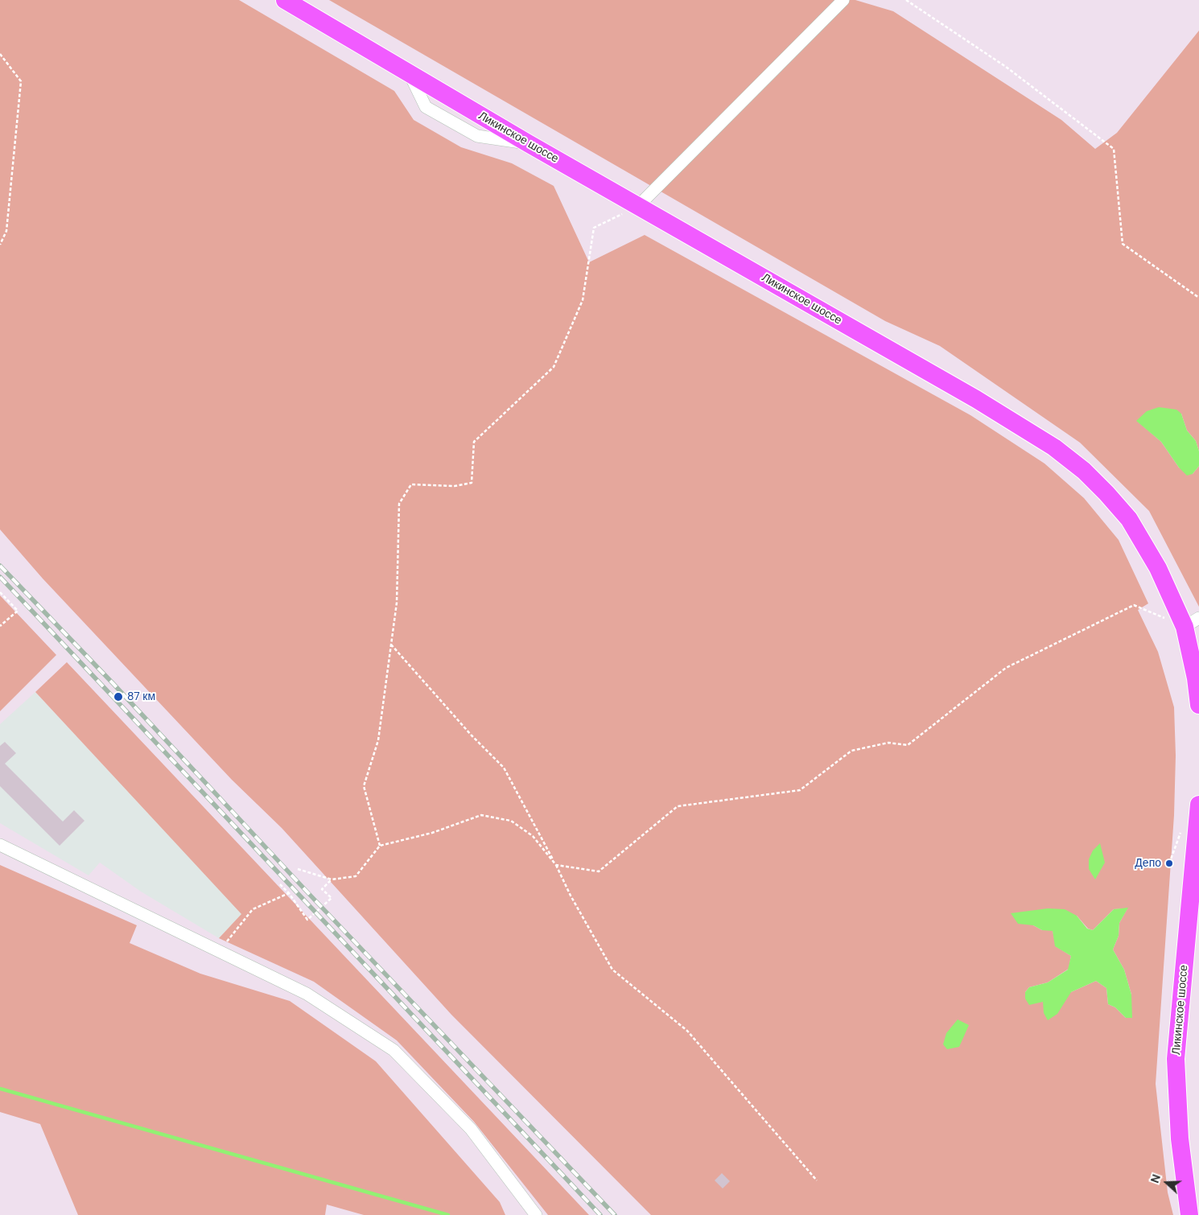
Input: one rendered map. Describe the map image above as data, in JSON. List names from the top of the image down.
{
  "streets": {
    "highway": ["Ликинское шоссе"]
  },
  "places": ["87 км", "Депо"],
  "north": "left"
}
